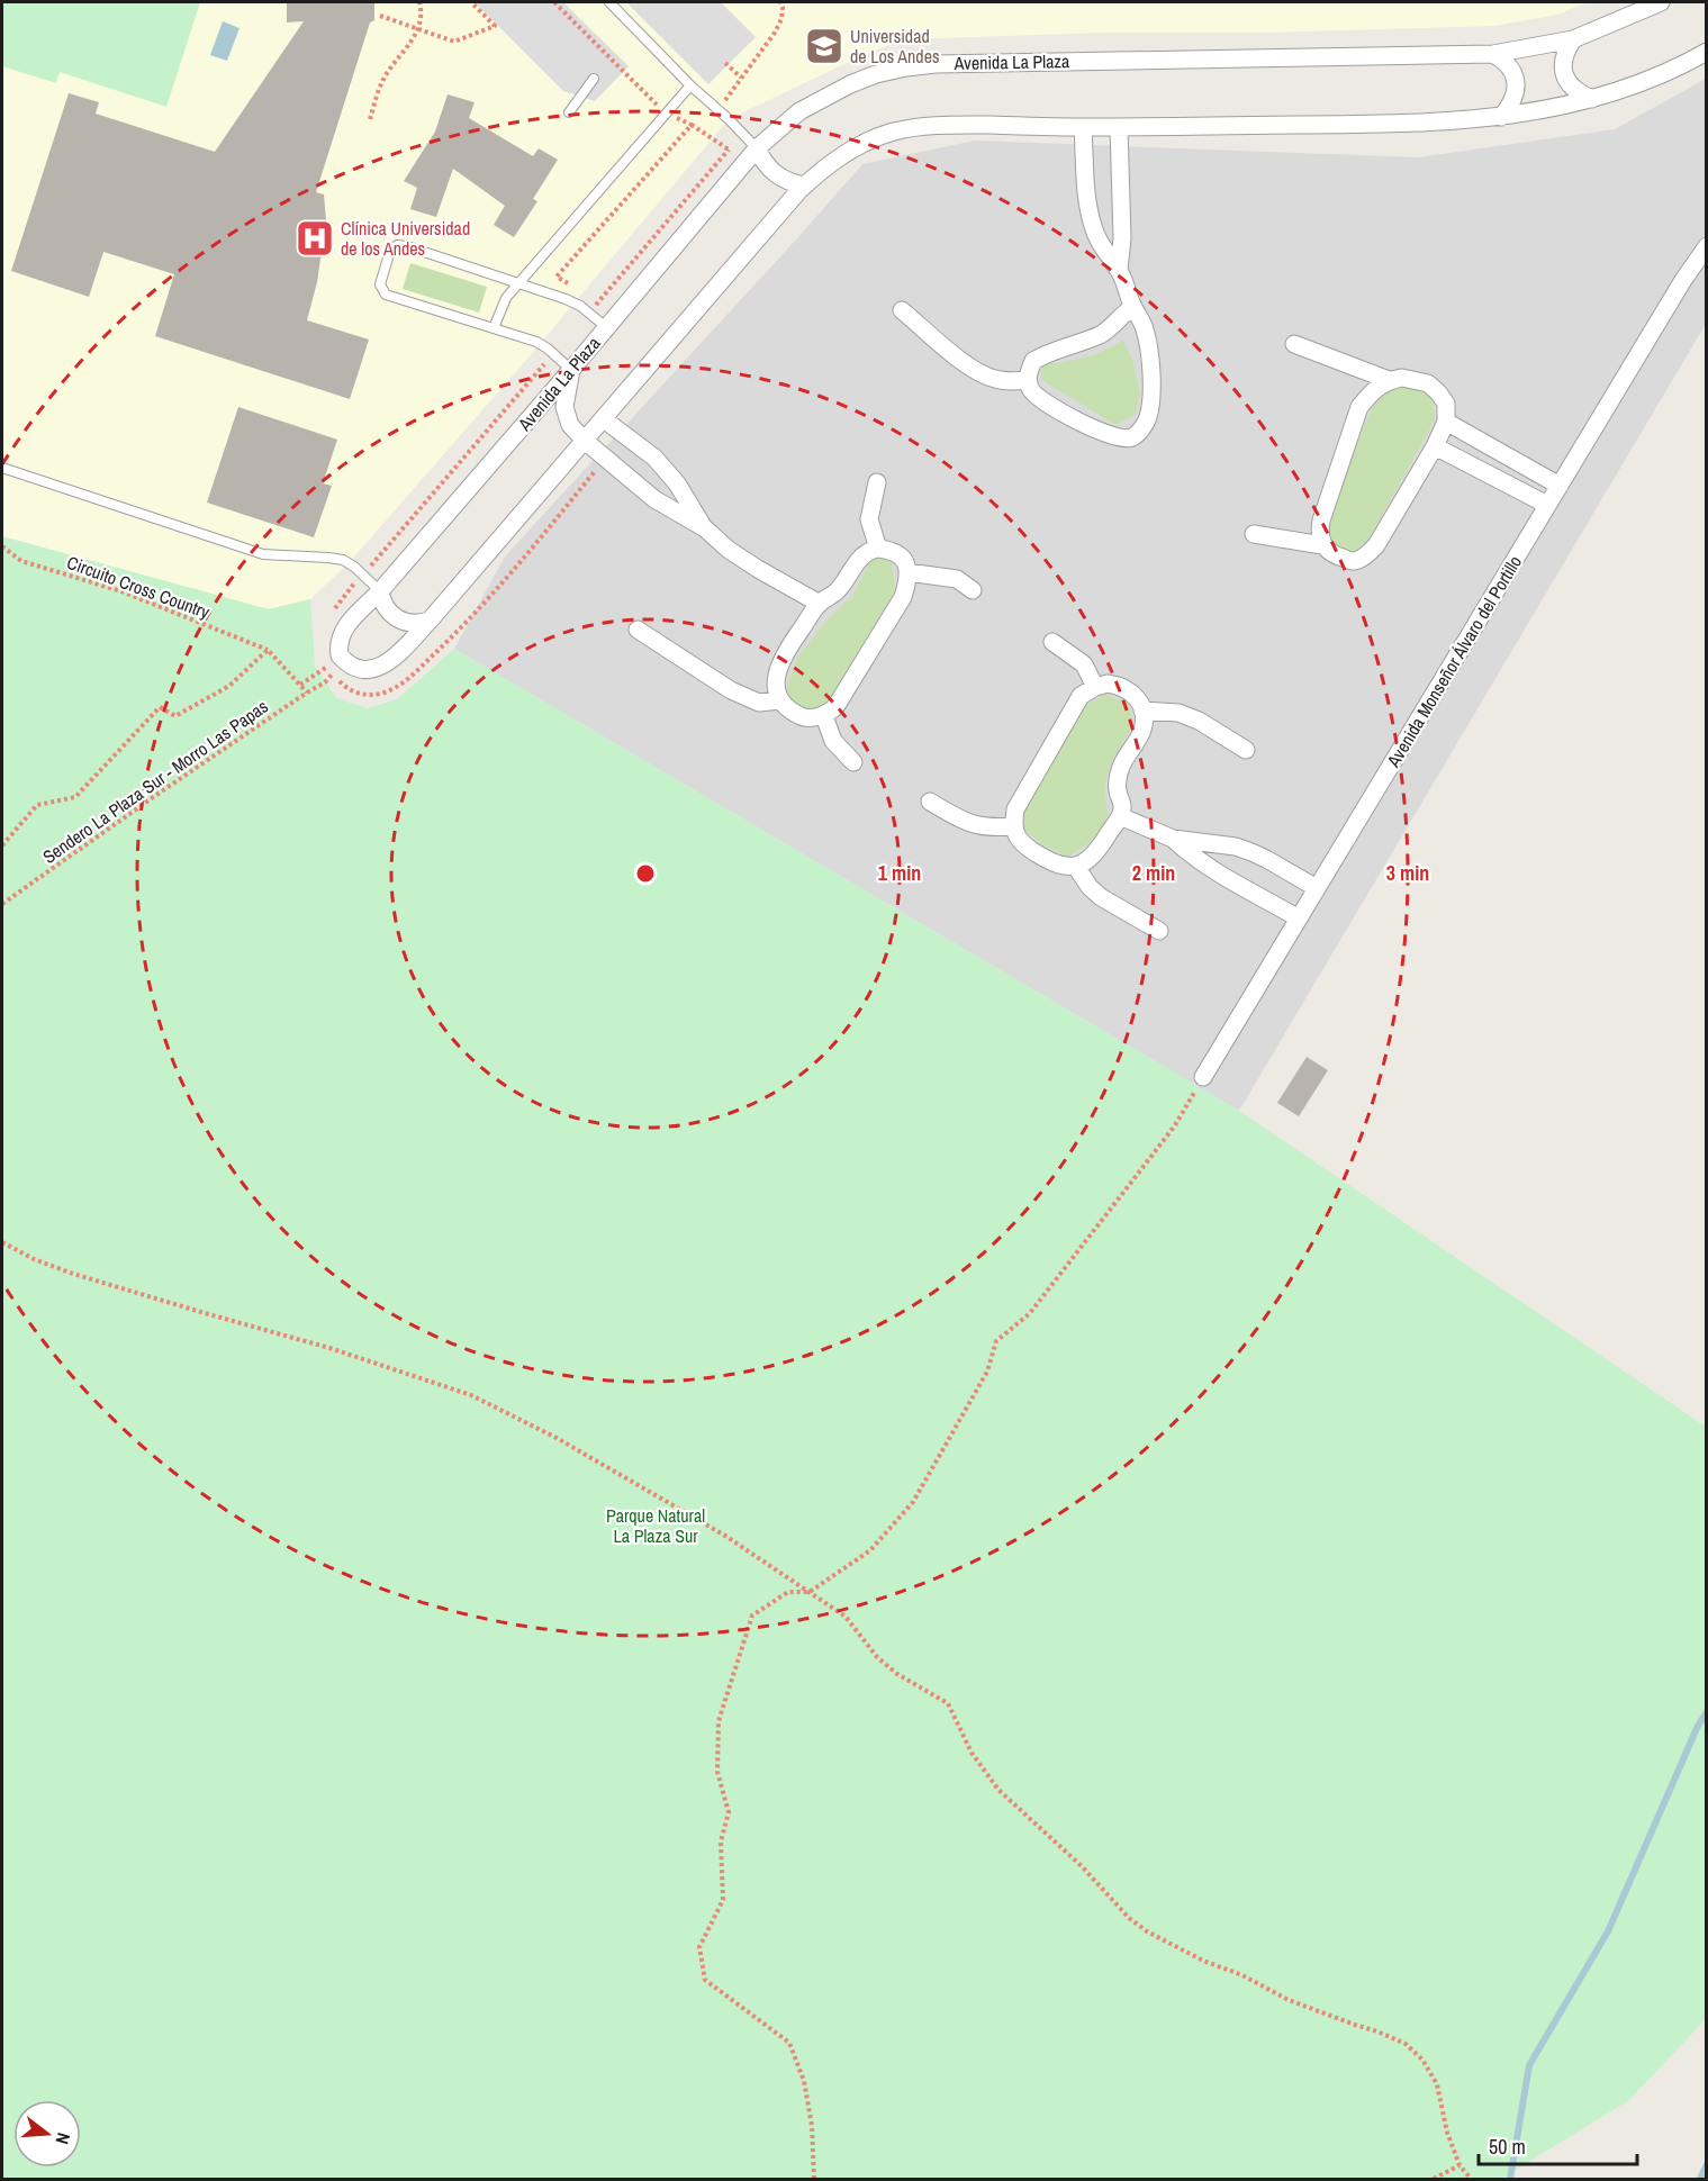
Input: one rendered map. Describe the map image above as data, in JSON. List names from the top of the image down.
{
  "streets": {
    "street": ["Avenida La Plaza", "Avenida Monseñor Álvaro del Portillo"],
    "path": ["Circuito Cross Country", "Sendero La Plaza Sur - Morro Las Papas"]
  },
  "parks": ["Parque Natural La Plaza Sur"],
  "places": {
    "school or university": ["Universidad de Los Andes"],
    "hospital": ["Clínica Universidad de los Andes"]
  },
  "scale_bar": "50 m",
  "north": "right",
  "rings": ["1 min", "2 min", "3 min"]
}
